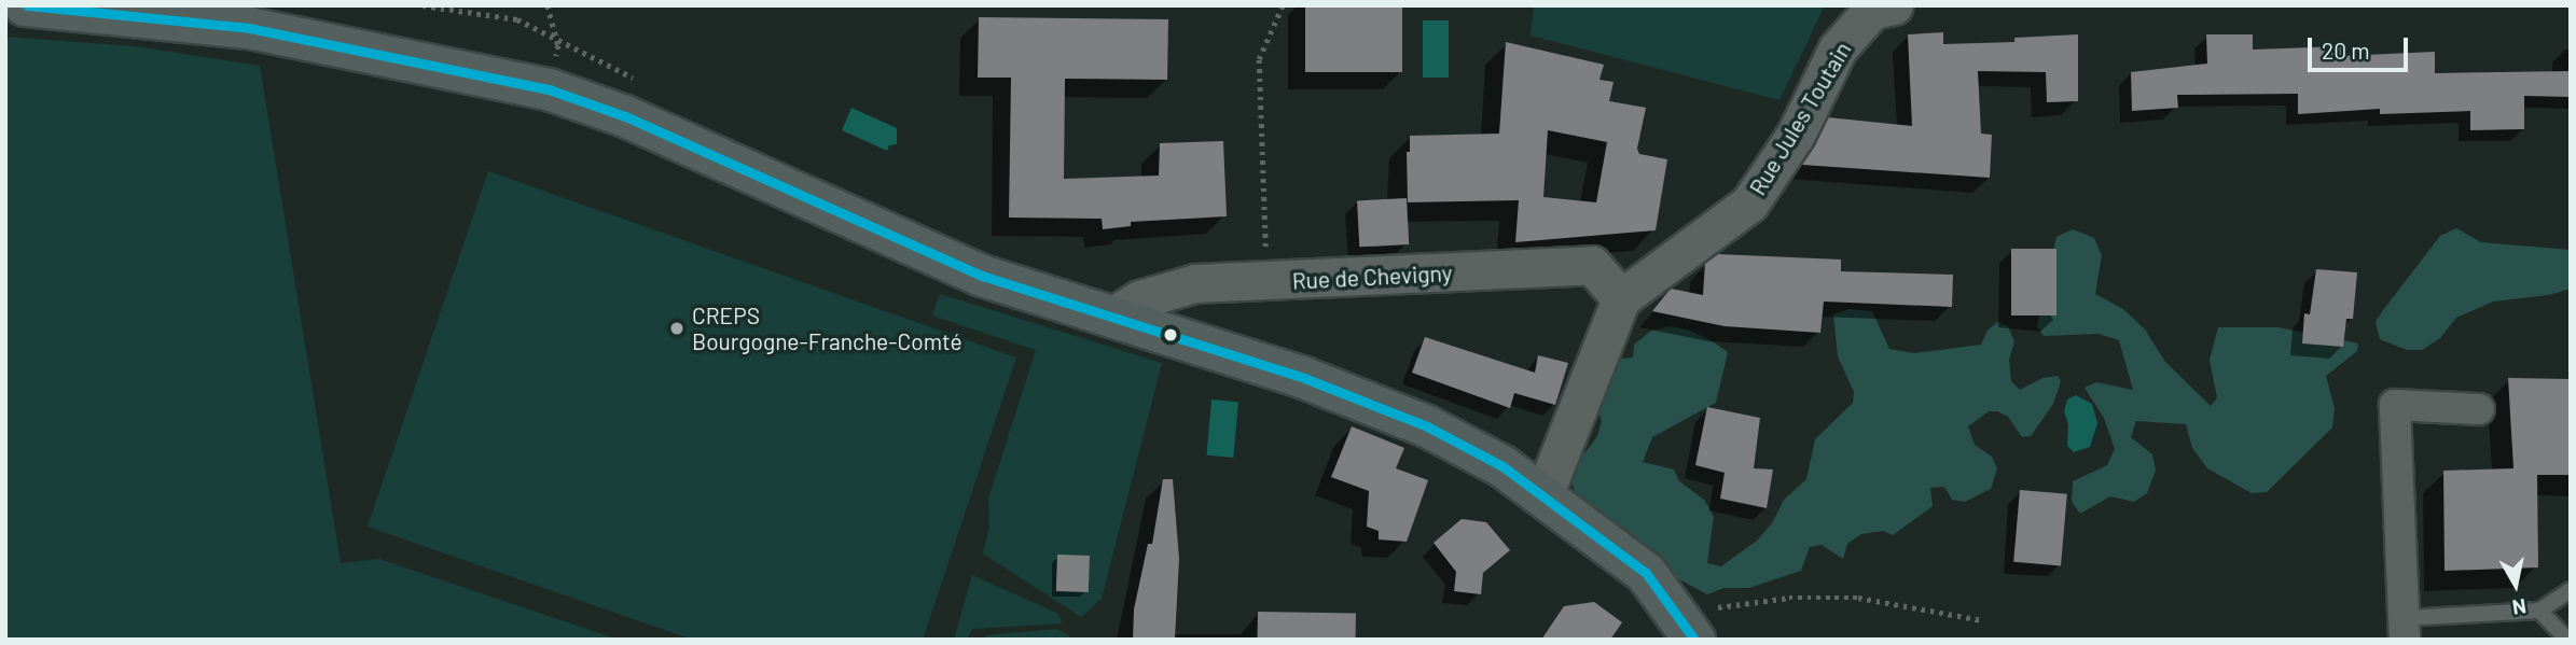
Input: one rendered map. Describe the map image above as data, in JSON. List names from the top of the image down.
{
  "streets": {
    "street": ["Rue Jules Toutain", "Rue de Chevigny"]
  },
  "crossings": [
    ["Rue Jules Toutain", "Rue de Chevigny"]
  ],
  "places": ["CREPS Bourgogne-Franche-Comté"],
  "scale_bar": "20 m",
  "north": "bottom"
}
